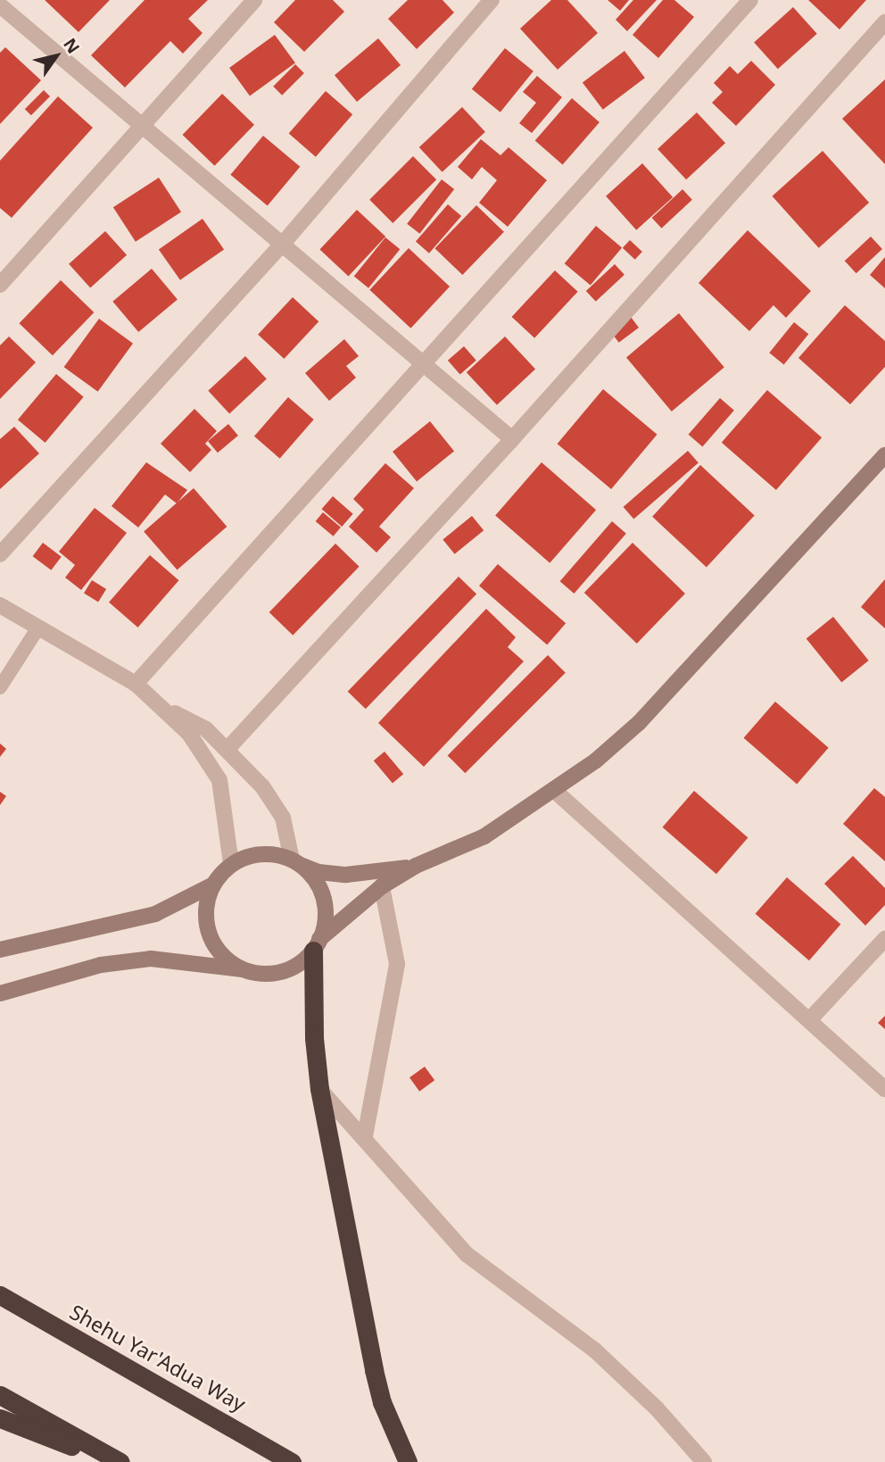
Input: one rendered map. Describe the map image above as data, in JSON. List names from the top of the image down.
{
  "streets": {
    "highway": ["Shehu Yar'Adua Way"]
  },
  "north": "top right"
}
